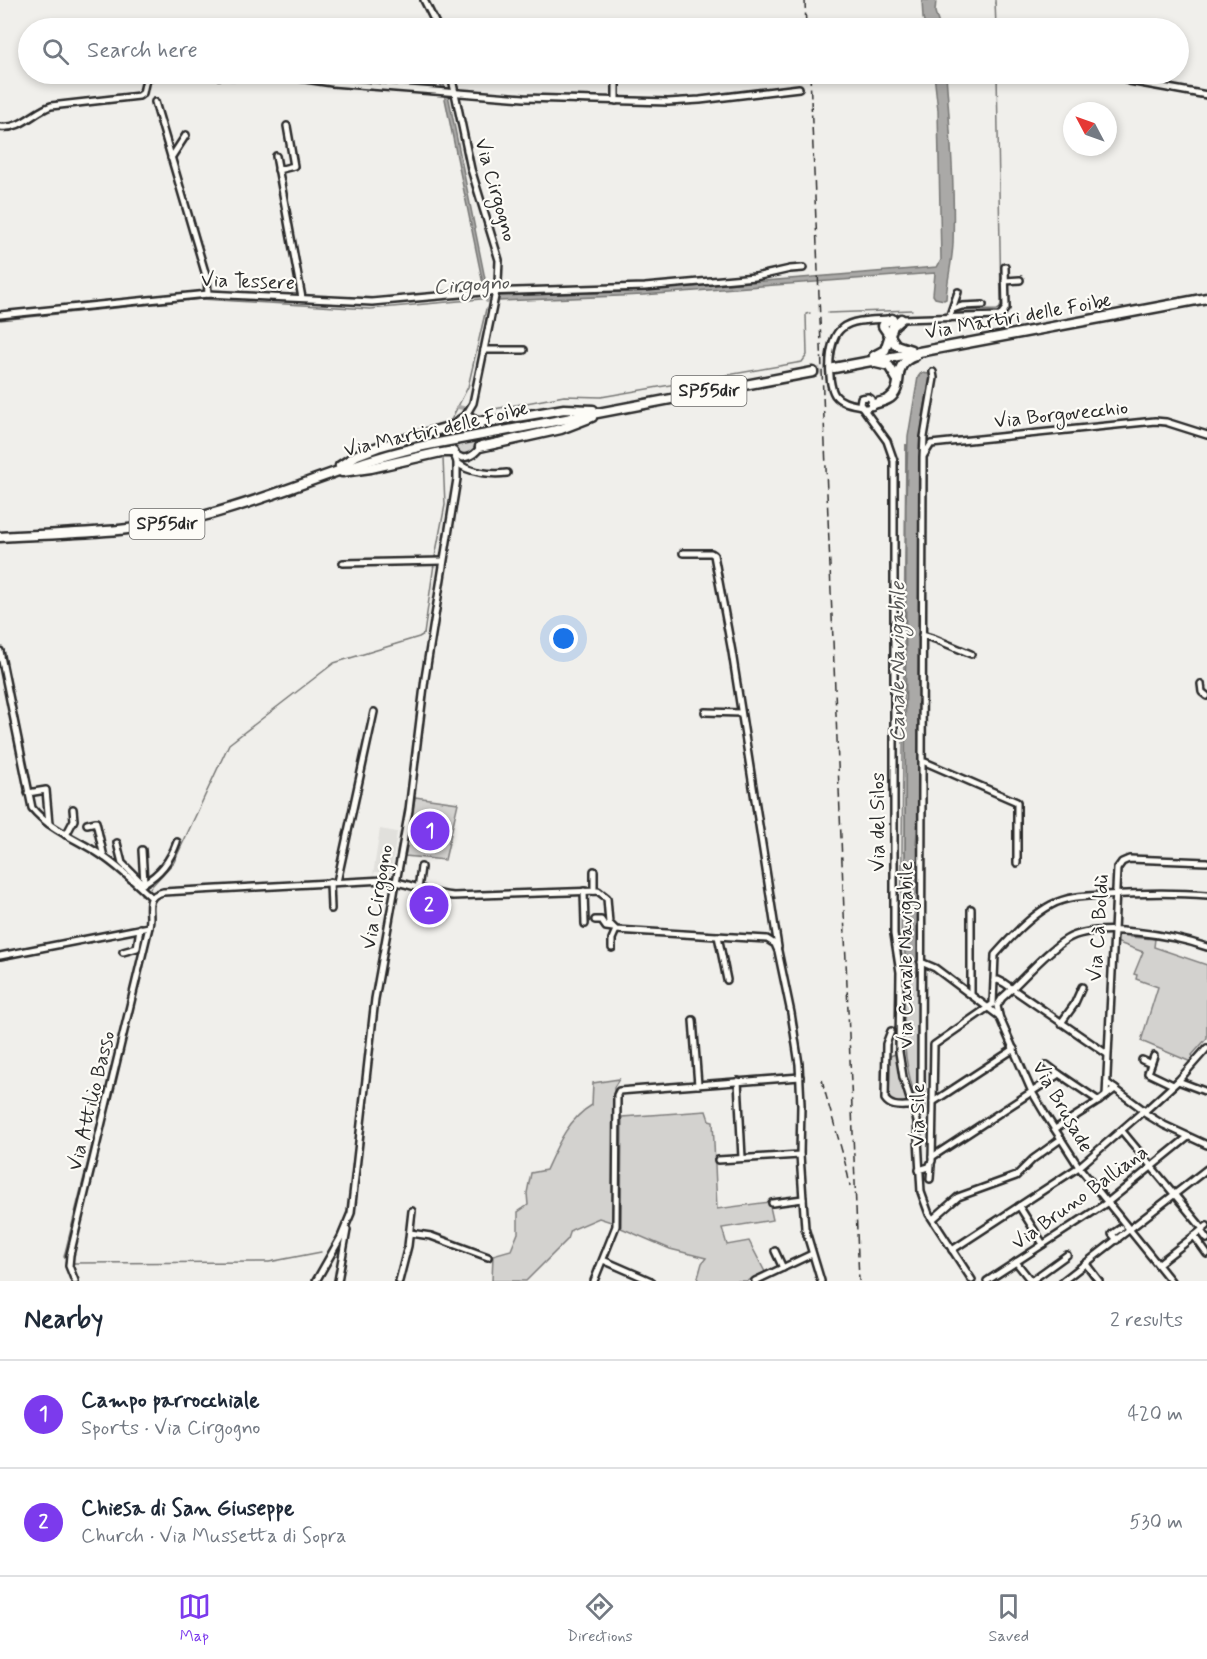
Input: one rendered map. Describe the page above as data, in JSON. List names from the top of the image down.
{
  "streets": {
    "highway": ["Via Martiri delle Foibe", "SP55dir"],
    "street": [
      "Via Cirgogno",
      "Via Tessere",
      "Via Borgovecchio",
      "Via del Silos",
      "Via Cà Boldù",
      "Via Canale Navigabile",
      "Via Attilio Basso",
      "Via Brusade",
      "Via Sile",
      "Via Bruno Balliana"
    ]
  },
  "crossings": [
    ["Via Cirgogno", "Via Tessere"],
    ["Via del Silos", "Via Canale Navigabile"],
    ["Via Canale Navigabile", "Via Brusade"],
    ["Via Brusade", "Via Sile"],
    ["Via Brusade", "Via Bruno Balliana"]
  ],
  "water": ["Cirgogno", "Canale Navigabile"],
  "north": "top left",
  "page": {
    "search": "Search here",
    "pins": ["1", "2"],
    "heading": ["Nearby", "2 results"],
    "list": [
      {
        "mark": "1",
        "name": "Campo parrocchiale",
        "note": "Sports · Via Cirgogno",
        "value": "420 m"
      },
      {
        "mark": "2",
        "name": "Chiesa di San Giuseppe",
        "note": "Church · Via Mussetta di Sopra",
        "value": "530 m"
      }
    ],
    "nav": ["Map", "Directions", "Saved"]
  }
}
